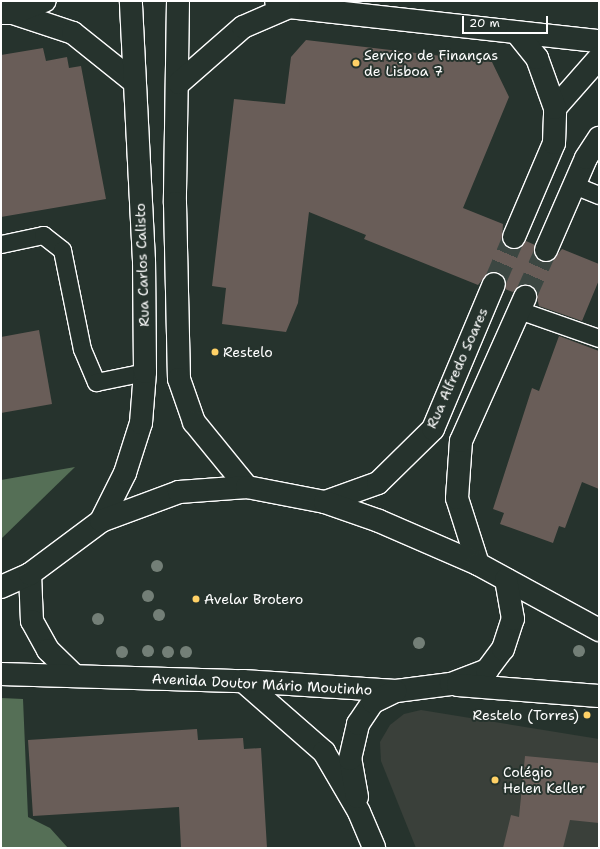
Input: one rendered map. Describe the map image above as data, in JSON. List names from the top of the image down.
{
  "streets": {
    "street": ["Rua Carlos Calisto", "Rua Alfredo Soares", "Avenida Doutor Mário Moutinho"]
  },
  "places": [
    "Serviço de Finanças de Lisboa 7",
    "Restelo",
    "Avelar Brotero",
    "Restelo (Torres)",
    "Colégio Helen Keller"
  ],
  "scale_bar": "20 m"
}
